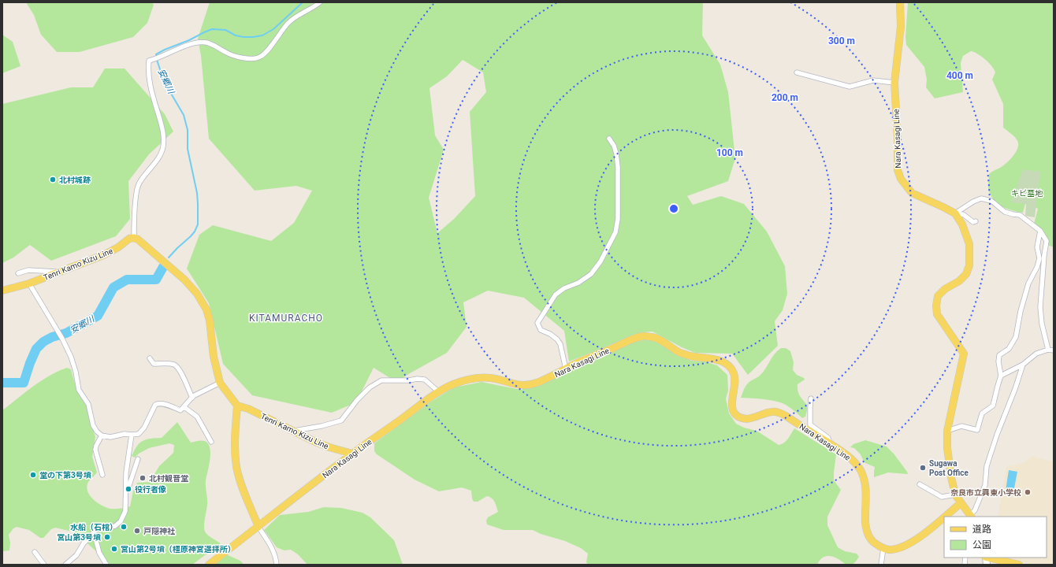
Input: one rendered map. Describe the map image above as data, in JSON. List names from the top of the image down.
{
  "streets": {
    "main road": ["Nara Kasagi Line", "Tenri Kamo Kizu Line"]
  },
  "crossings": [
    ["Nara Kasagi Line", "Tenri Kamo Kizu Line"]
  ],
  "districts": ["KITAMURACHO"],
  "water": ["安郷川"],
  "parks": ["キビ墓地"],
  "places": [
    "北村城跡",
    "Sugawa Post Office",
    "堂の下第3号墳",
    "北村観音堂",
    "役行者像",
    "奈良市立興東小学校",
    "水船（石棺）",
    "戸隠神社",
    "宮山第3号墳",
    "宮山第2号墳（橿原神宮遥拝所）"
  ],
  "legend": ["道路", "公園"],
  "rings": [
    "300 m",
    "400 m",
    "200 m",
    "100 m"
  ]
}
